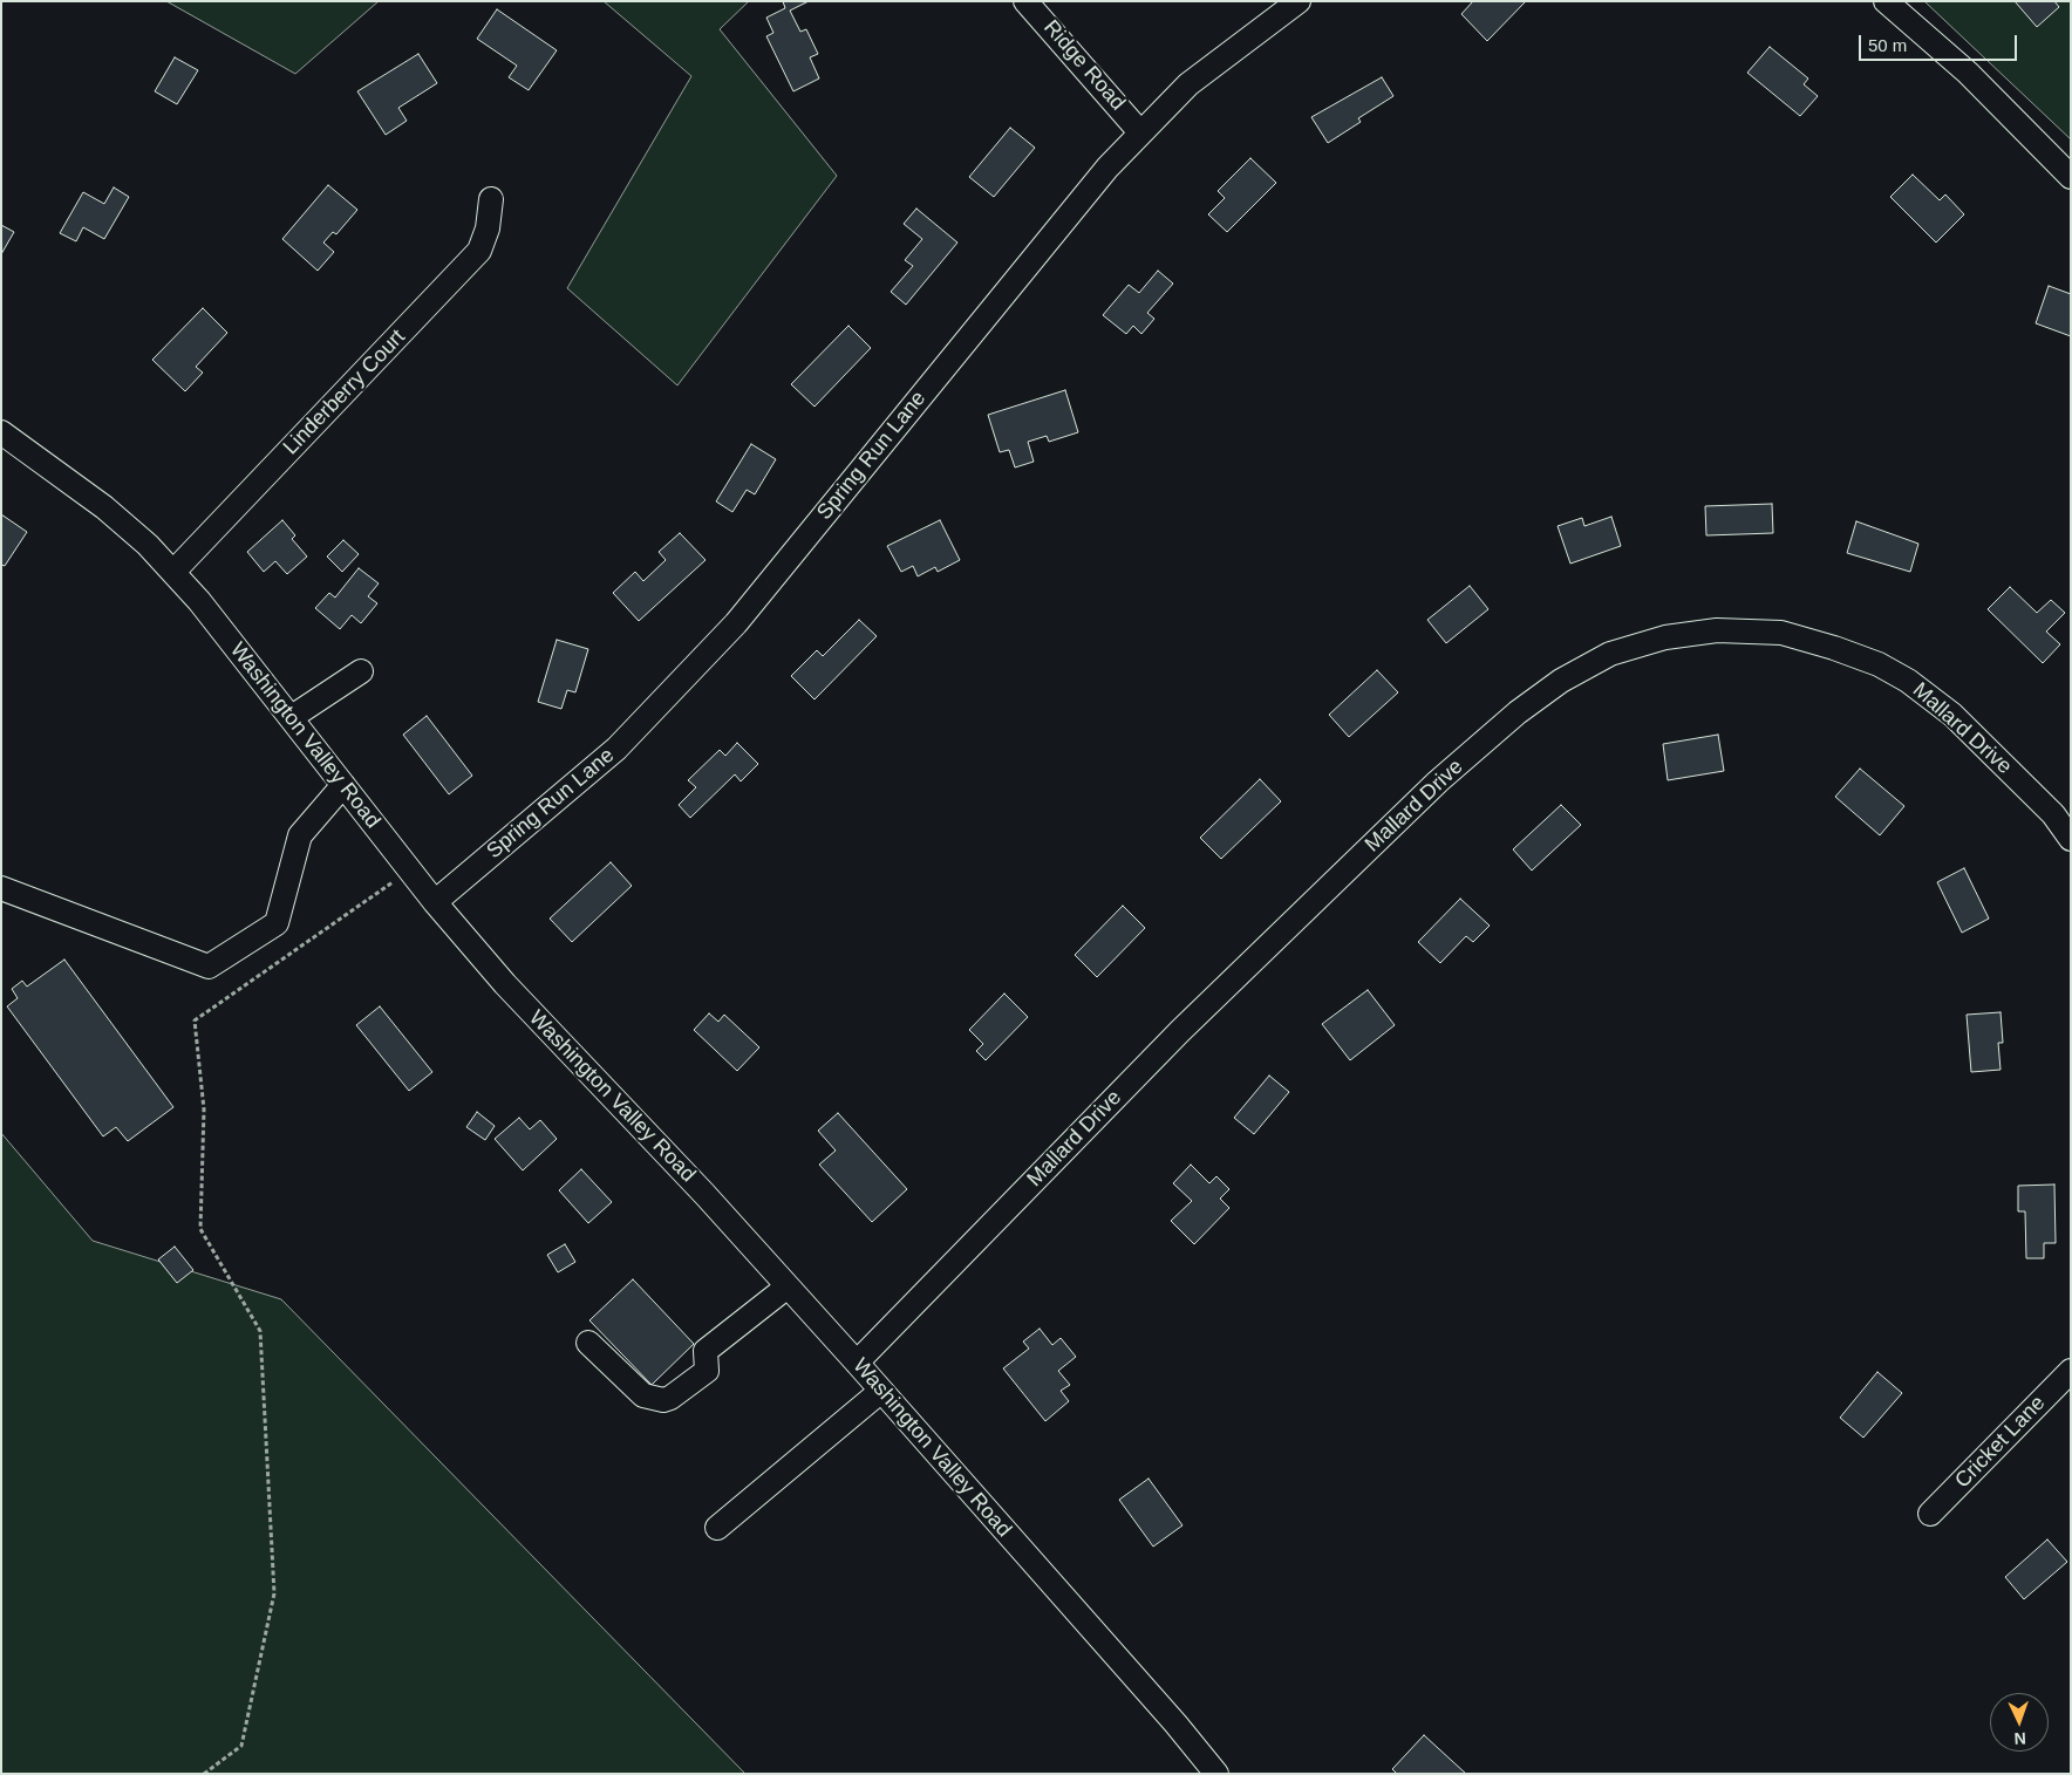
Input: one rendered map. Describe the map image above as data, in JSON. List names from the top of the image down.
{
  "streets": {
    "street": [
      "Ridge Road",
      "Linderberry Court",
      "Spring Run Lane",
      "Mallard Drive",
      "Washington Valley Road",
      "Cricket Lane"
    ]
  },
  "crossings": [
    ["Ridge Road", "Spring Run Lane"],
    ["Linderberry Court", "Washington Valley Road"],
    ["Spring Run Lane", "Washington Valley Road"],
    ["Mallard Drive", "Washington Valley Road"]
  ],
  "scale_bar": "50 m",
  "north": "bottom"
}
